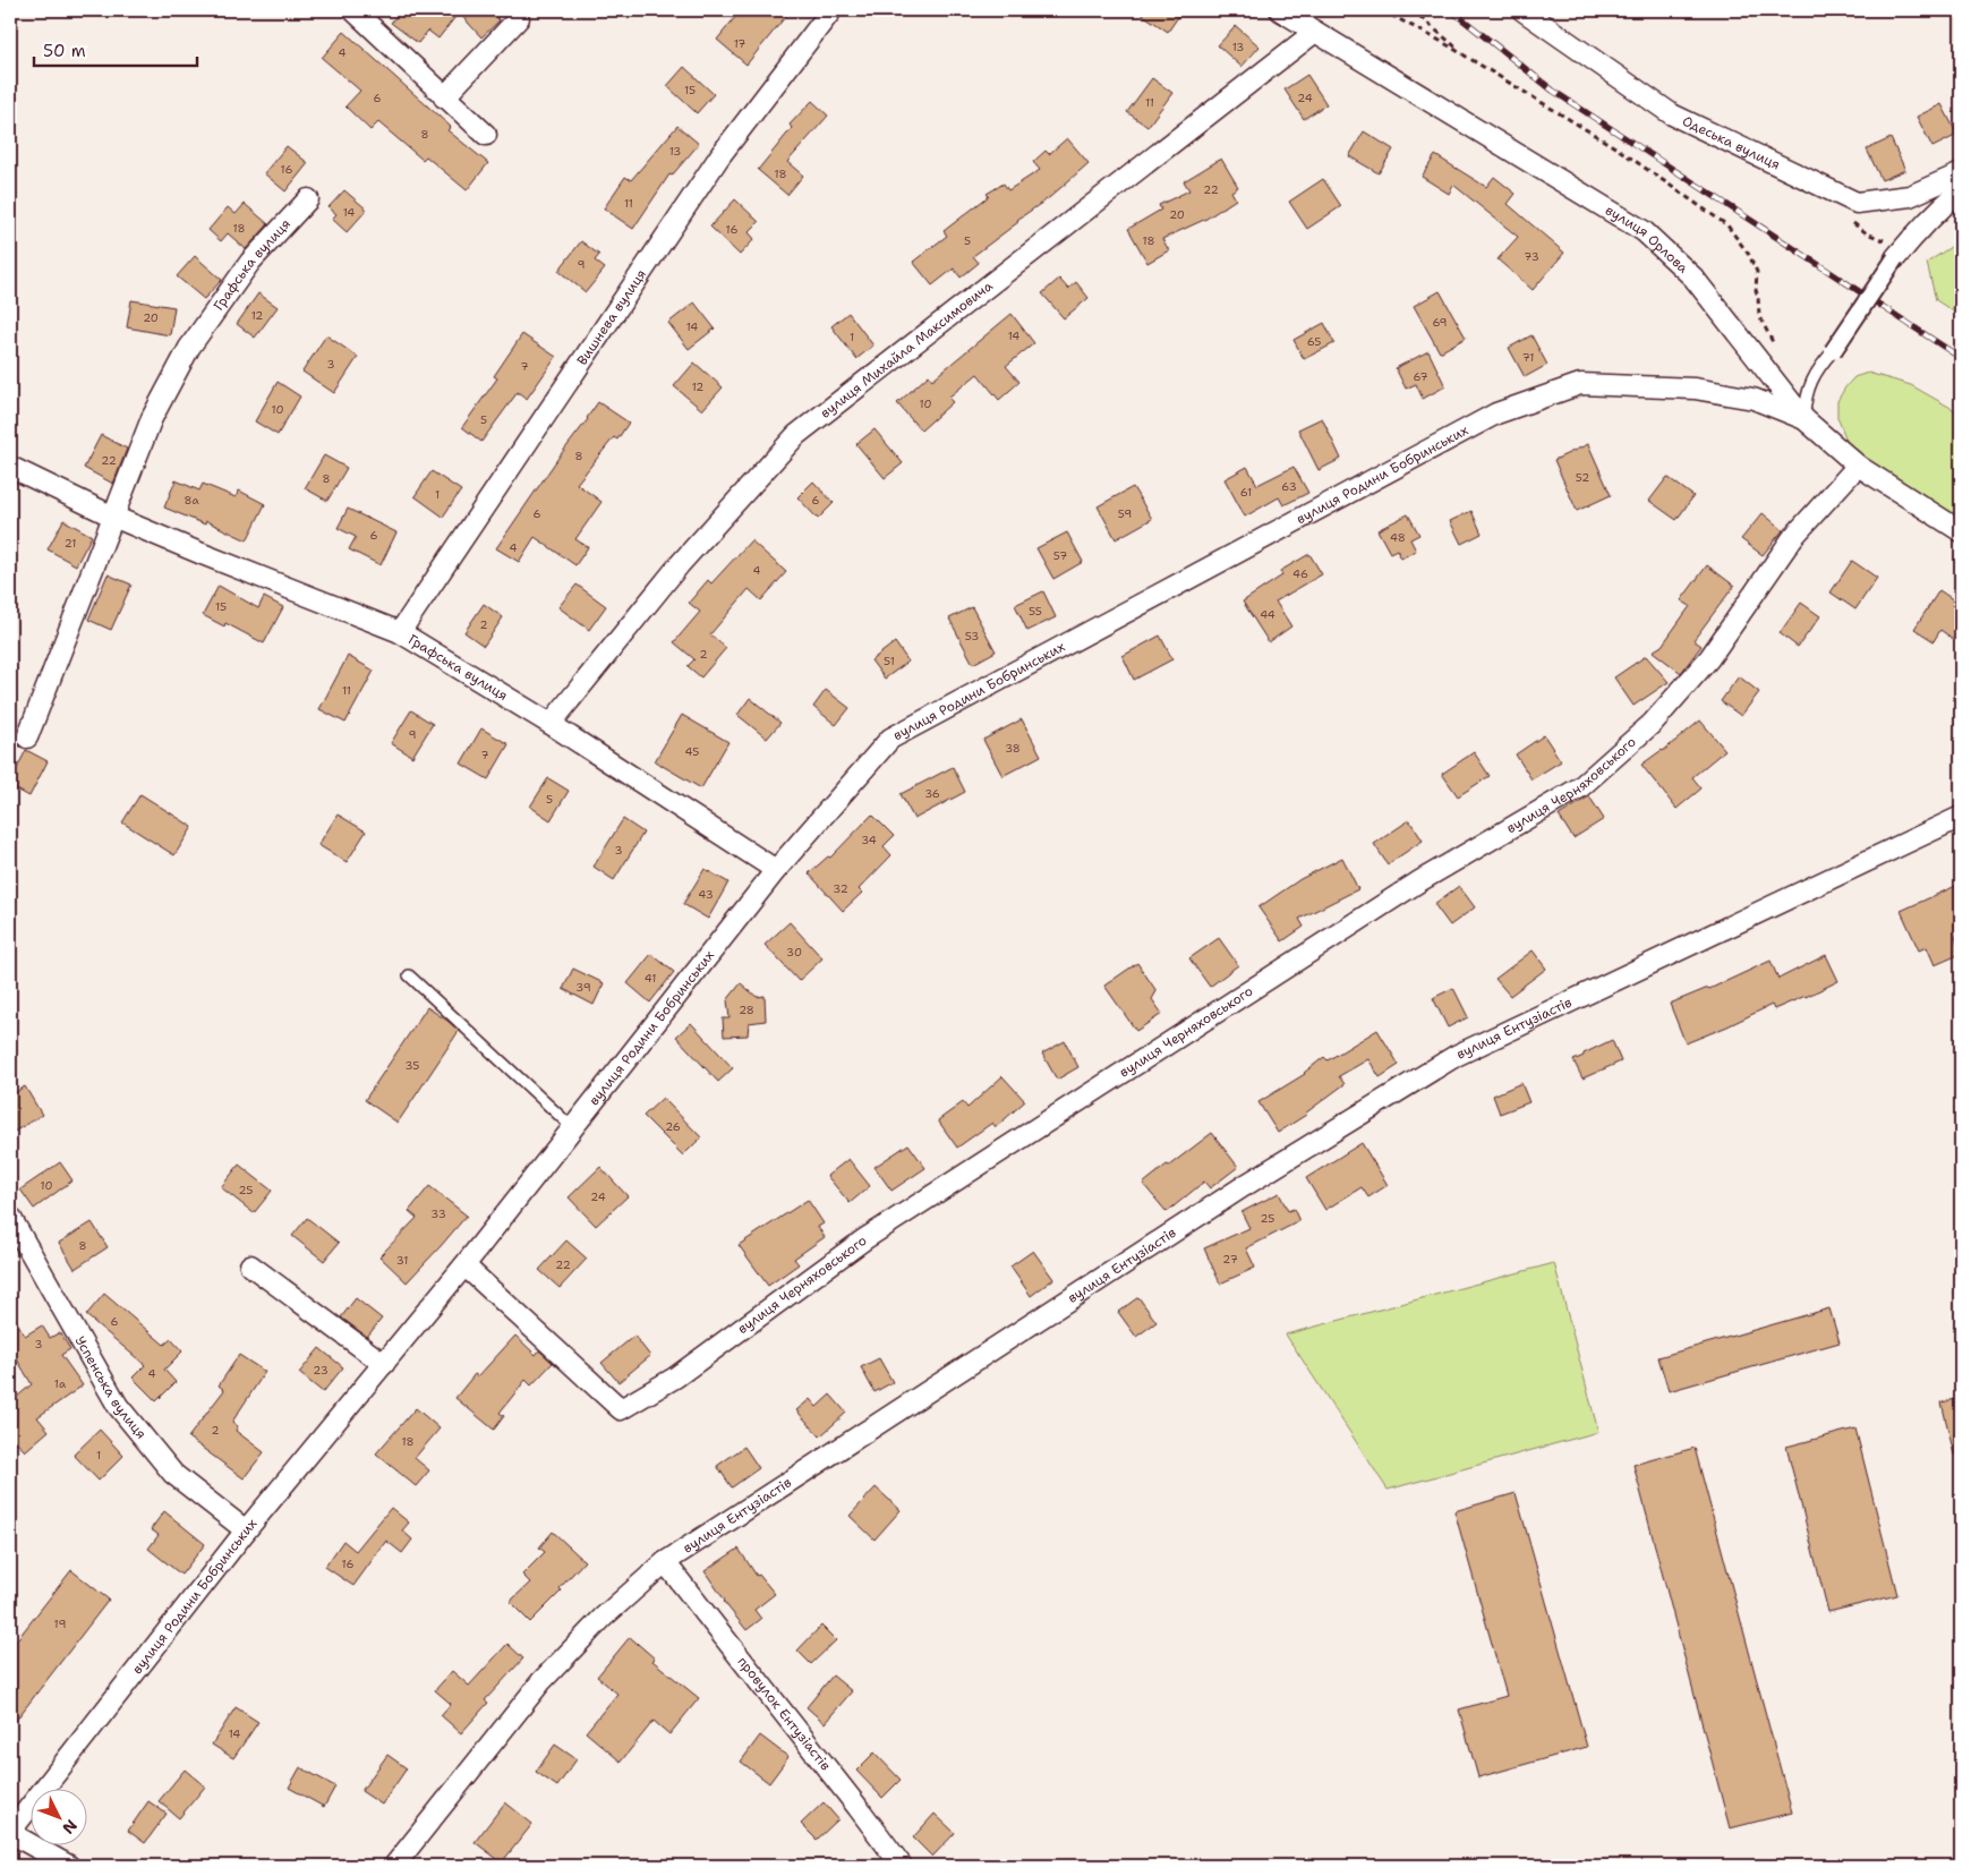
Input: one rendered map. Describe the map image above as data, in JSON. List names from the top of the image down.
{
  "streets": {
    "street": [
      "Одеська вулиця",
      "вулиця Орлова",
      "Графська вулиця",
      "Вишнева вулиця",
      "вулиця Михайла Максимовича",
      "вулиця Родини Бобринських",
      "вулиця Черняховського",
      "вулиця Ентузіастів",
      "Успенська вулиця",
      "провулок Ентузіастів"
    ]
  },
  "crossings": [
    ["вулиця Орлова", "вулиця Михайла Максимовича"],
    ["вулиця Орлова", "вулиця Родини Бобринських"],
    ["вулиця Орлова", "вулиця Черняховського"],
    ["Графська вулиця", "Вишнева вулиця"],
    ["Графська вулиця", "вулиця Михайла Максимовича"],
    ["Графська вулиця", "вулиця Родини Бобринських"],
    ["вулиця Родини Бобринських", "вулиця Черняховського"],
    ["вулиця Родини Бобринських", "Успенська вулиця"],
    ["вулиця Ентузіастів", "провулок Ентузіастів"]
  ],
  "house_numbers": [
    "17",
    "13",
    "4",
    "15",
    "6",
    "24",
    "11",
    "8",
    "13",
    "16",
    "18",
    "22",
    "11",
    "14",
    "20",
    "18",
    "16",
    "5",
    "18",
    "73",
    "9",
    "12",
    "20",
    "69",
    "14",
    "14",
    "1",
    "65",
    "71",
    "3",
    "7",
    "67",
    "12",
    "10",
    "10",
    "5",
    "8",
    "22",
    "52",
    "8",
    "63",
    "61",
    "1",
    "8а",
    "6",
    "6",
    "59",
    "6",
    "48",
    "21",
    "4",
    "57",
    "4",
    "46",
    "15",
    "55",
    "44",
    "2",
    "53",
    "2",
    "51",
    "11",
    "9",
    "38",
    "45",
    "7",
    "36",
    "5",
    "34",
    "3",
    "32",
    "43",
    "30",
    "41",
    "39",
    "28",
    "35",
    "26",
    "10",
    "25",
    "24",
    "33",
    "25",
    "8",
    "27",
    "31",
    "22",
    "6",
    "3",
    "23",
    "4",
    "1а",
    "2",
    "18",
    "1",
    "16",
    "19",
    "14"
  ],
  "scale_bar": "50 m",
  "north": "bottom right"
}
